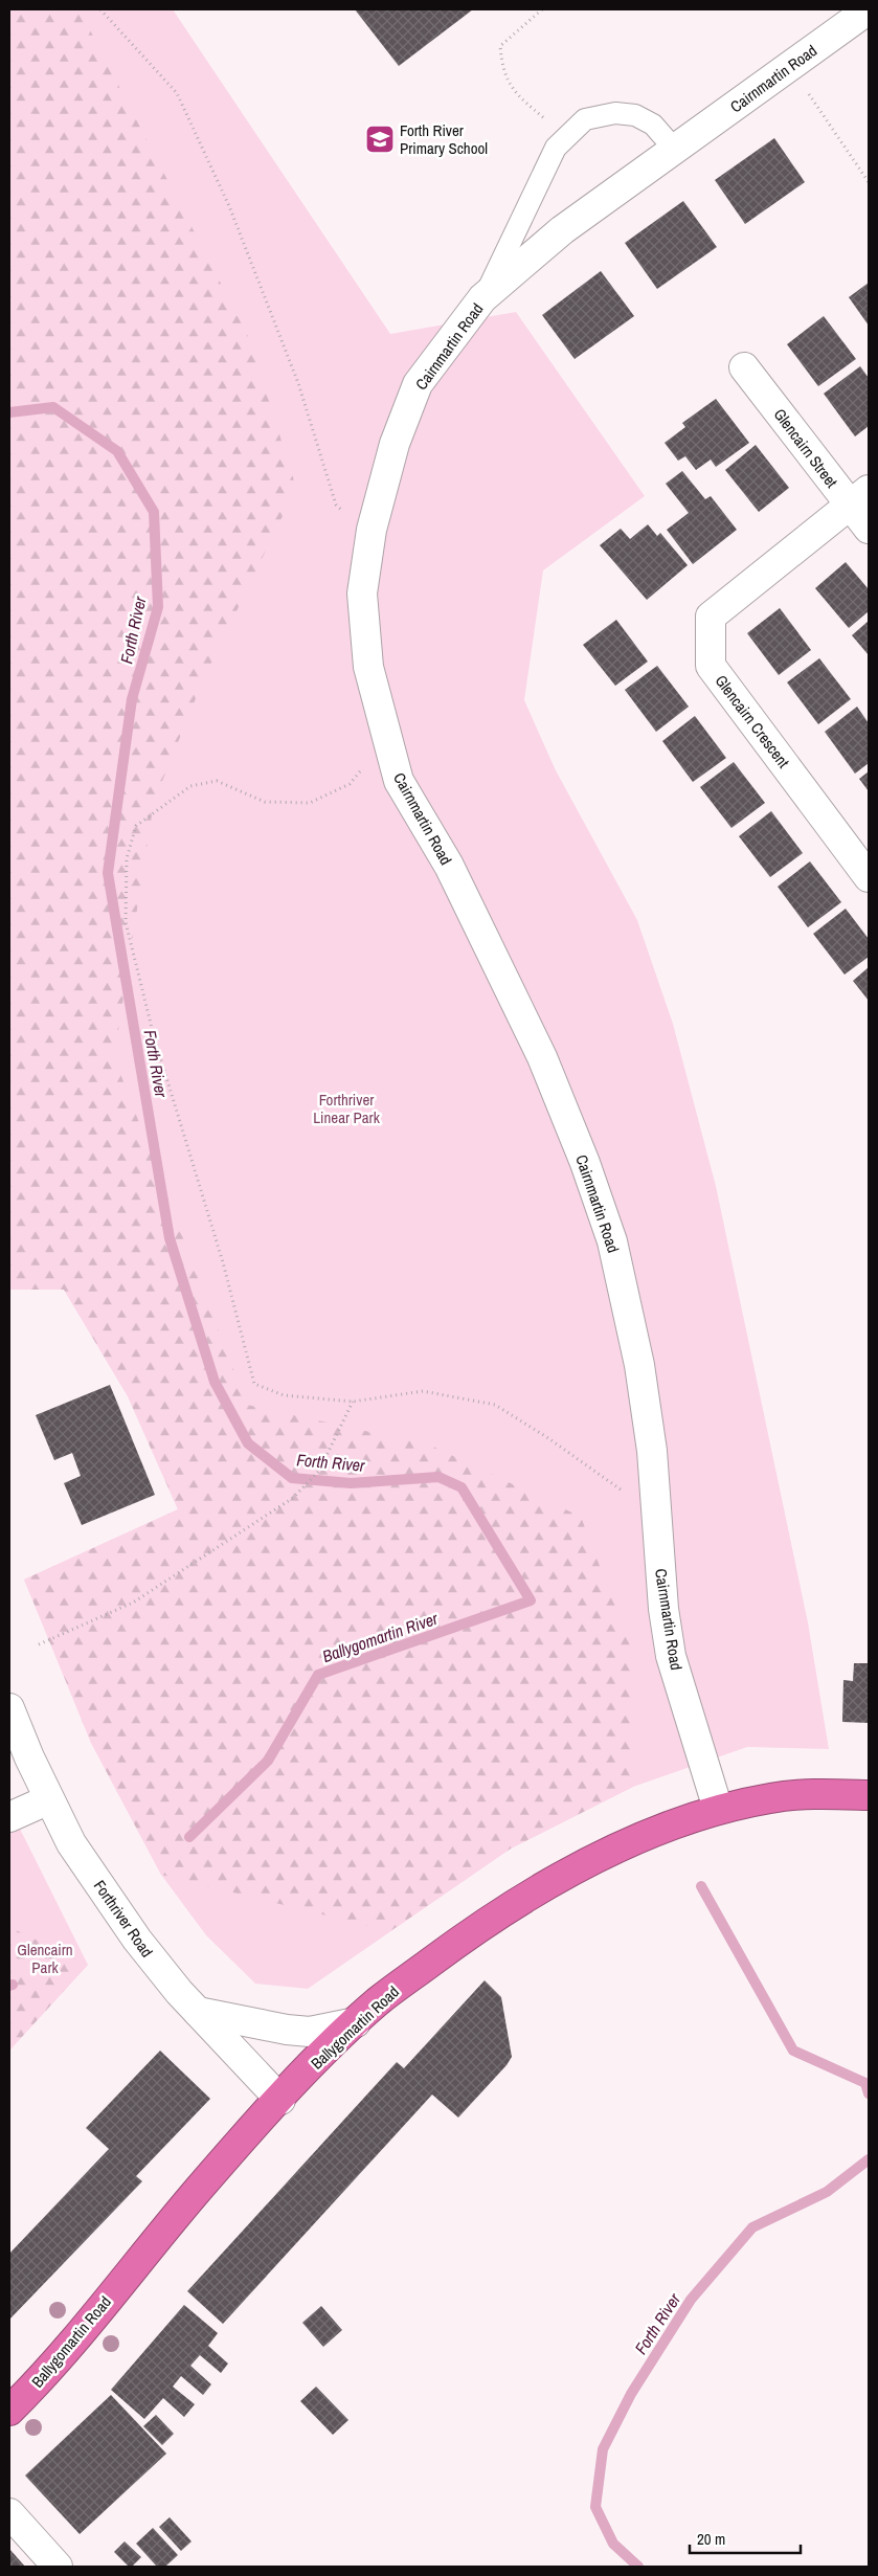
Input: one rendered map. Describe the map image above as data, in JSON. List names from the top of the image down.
{
  "streets": {
    "highway": ["Ballygomartin Road"],
    "street": [
      "Cairnmartin Road",
      "Glencairn Street",
      "Glencairn Crescent",
      "Forthriver Road"
    ]
  },
  "crossings": [
    ["Cairnmartin Road", "Ballygomartin Road"],
    ["Glencairn Street", "Glencairn Crescent"],
    ["Forthriver Road", "Ballygomartin Road"]
  ],
  "water": ["Forth River", "Ballygomartin River"],
  "parks": ["Forthriver Linear Park", "Glencairn Park"],
  "places": {
    "school or university": ["Forth River Primary School"]
  },
  "scale_bar": "20 m"
}
